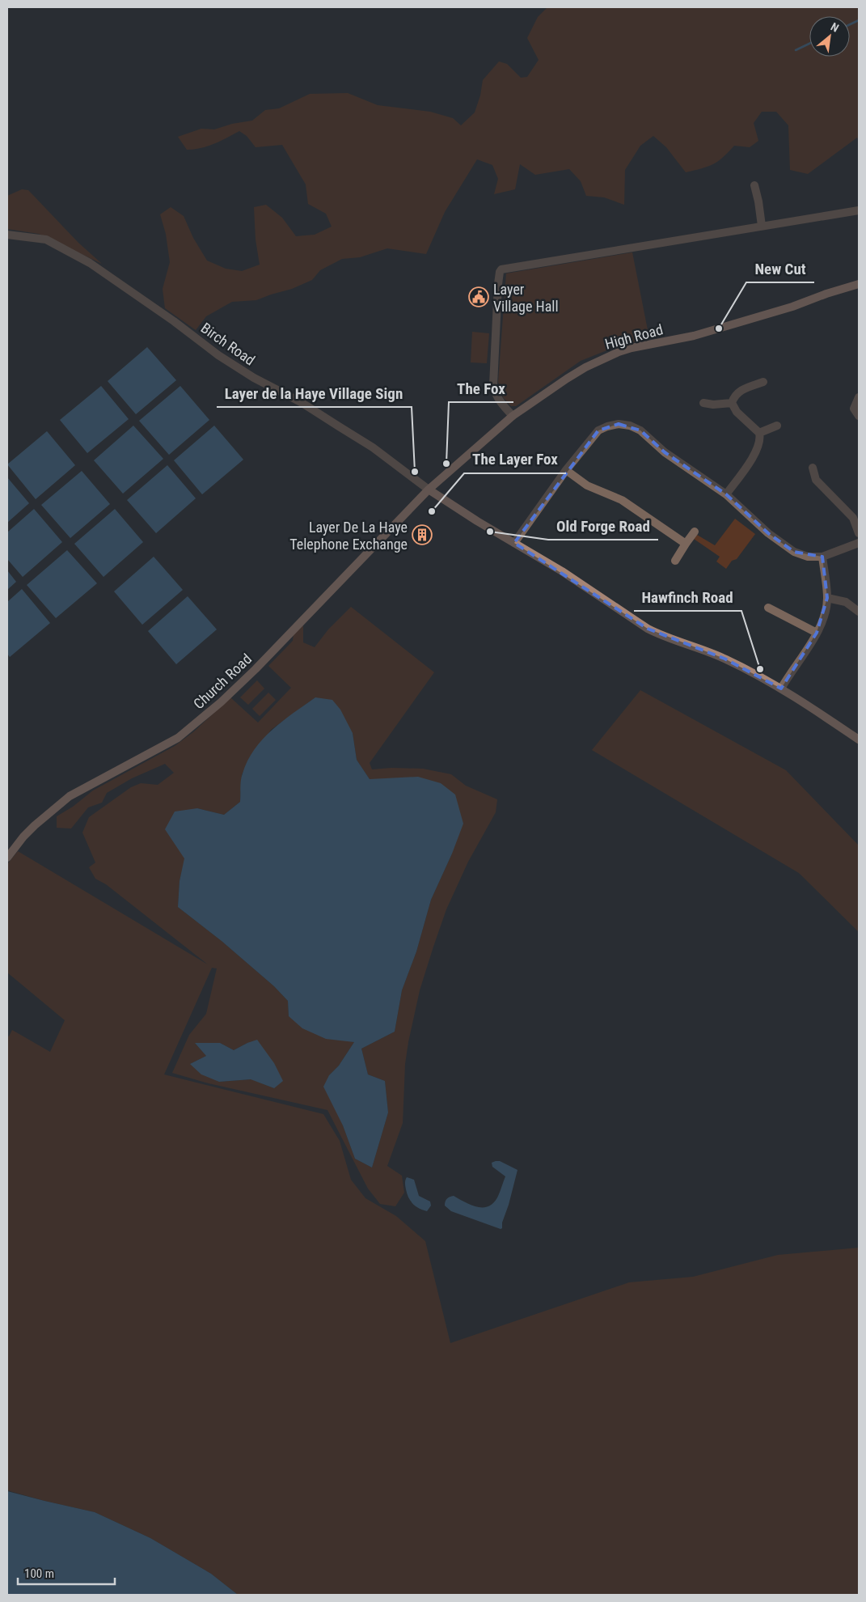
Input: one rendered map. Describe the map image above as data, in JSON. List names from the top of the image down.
{
  "streets": {
    "main road": ["High Road", "Church Road"],
    "street": ["Birch Road"]
  },
  "crossings": [
    ["High Road", "Birch Road"],
    ["High Road", "Church Road"],
    ["Birch Road", "Church Road"]
  ],
  "places": {
    "public building": ["Layer Village Hall"],
    "other": [
      "New Cut",
      "The Fox",
      "Layer de la Haye Village Sign",
      "The Layer Fox",
      "Old Forge Road",
      "Hawfinch Road"
    ],
    "building": ["Layer De La Haye Telephone Exchange"]
  },
  "scale_bar": "100 m",
  "north": "top right"
}
